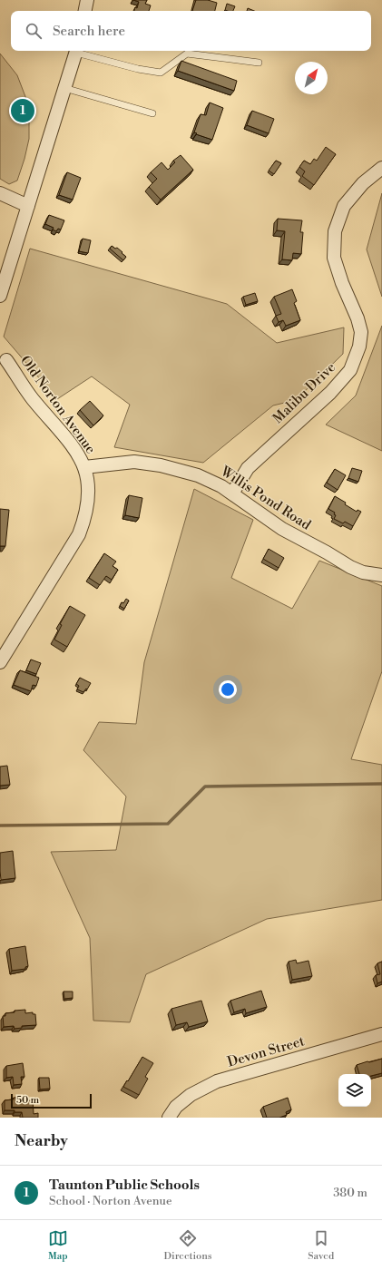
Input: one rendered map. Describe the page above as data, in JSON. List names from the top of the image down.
{
  "streets": {
    "street": [
      "Malibu Drive",
      "Old Norton Avenue",
      "Willis Pond Road",
      "Devon Street"
    ]
  },
  "crossings": [
    ["Malibu Drive", "Willis Pond Road"],
    ["Old Norton Avenue", "Willis Pond Road"]
  ],
  "scale_bar": "50 m",
  "north": "top right",
  "page": {
    "search": "Search here",
    "pins": "1",
    "scale": "50 m",
    "heading": "Nearby",
    "list": [
      {
        "mark": "1",
        "name": "Taunton Public Schools",
        "note": "School · Norton Avenue",
        "value": "380 m"
      }
    ],
    "nav": ["Map", "Directions", "Saved"]
  }
}
